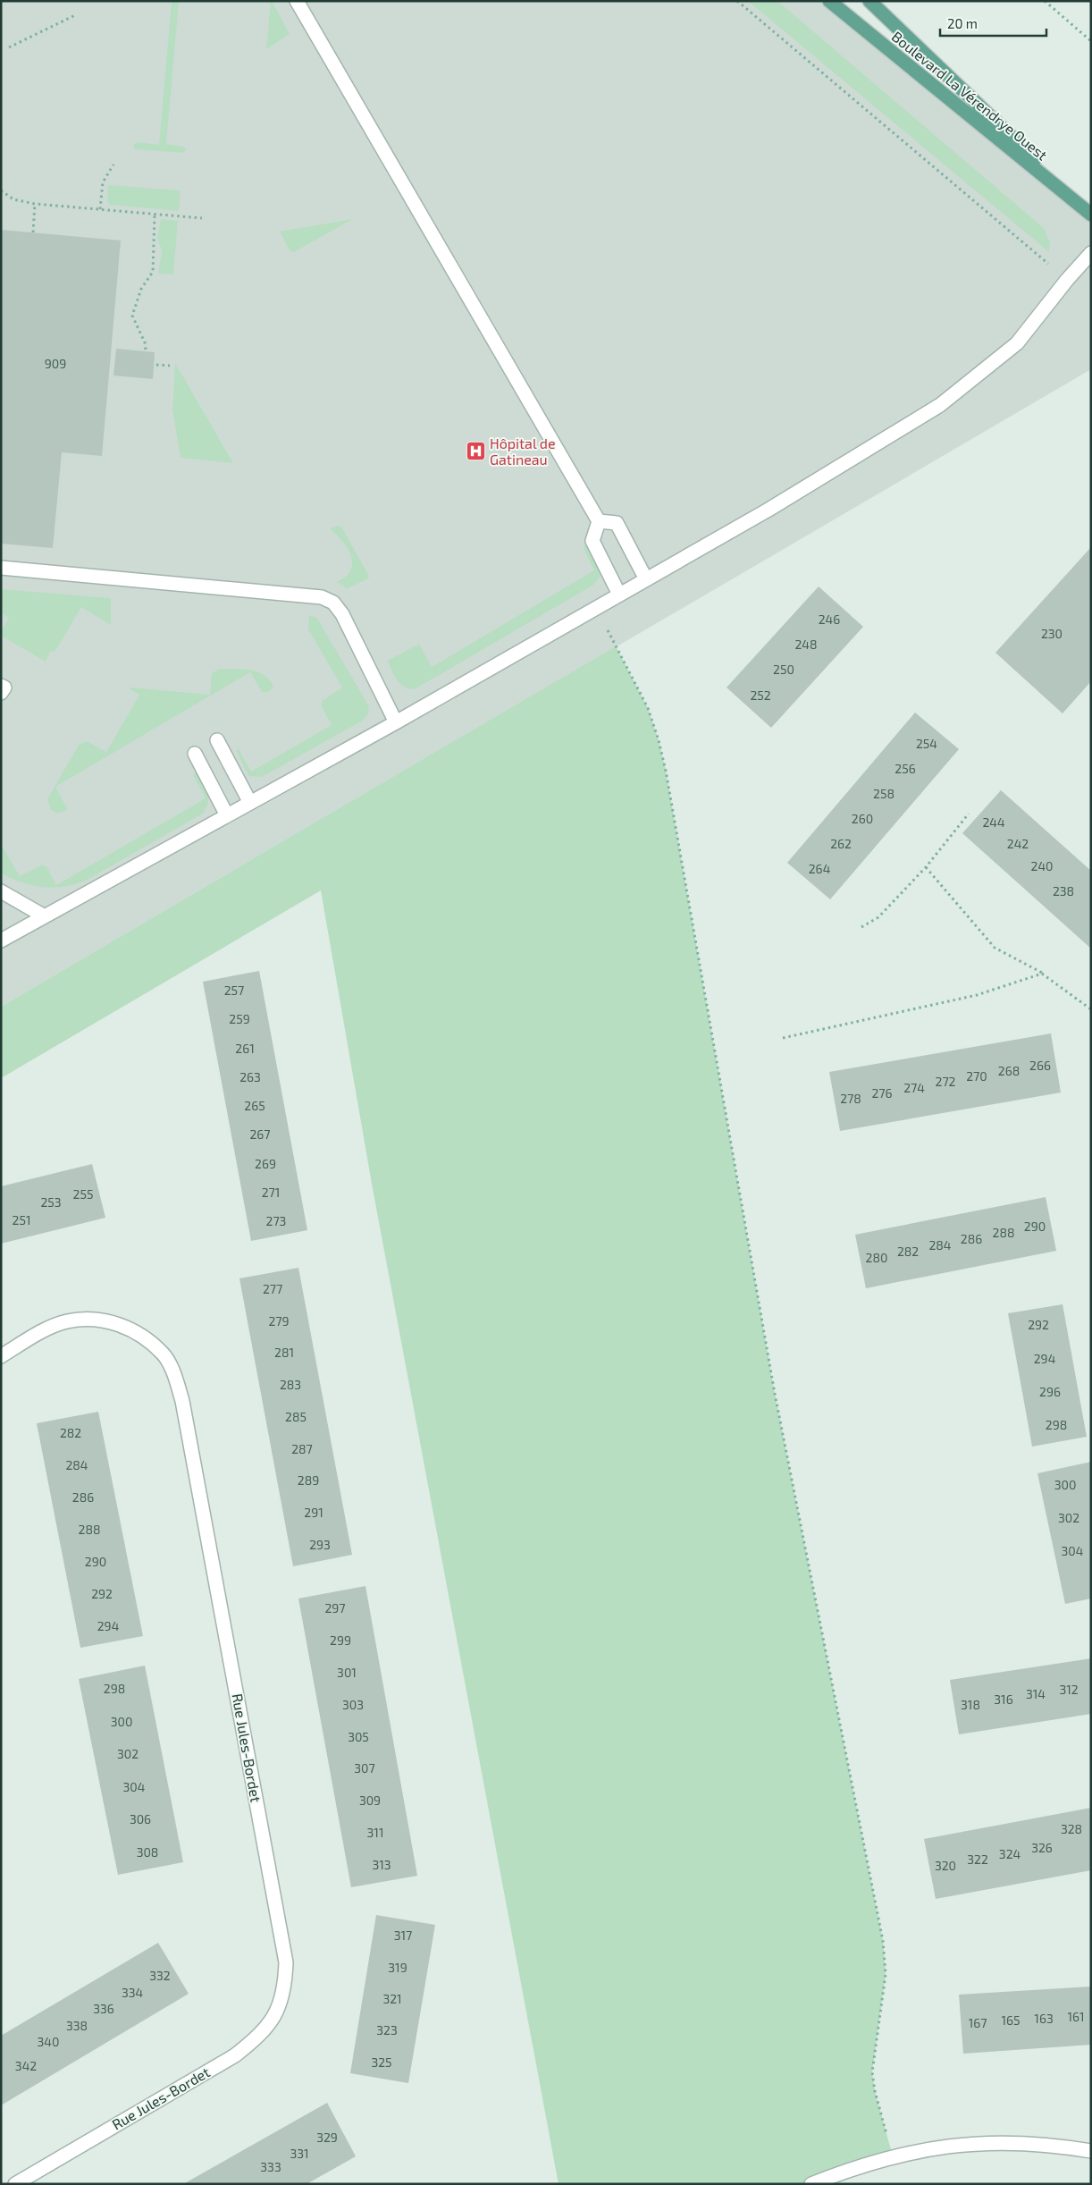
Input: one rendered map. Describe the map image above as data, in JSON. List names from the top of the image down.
{
  "streets": {
    "main road": ["Boulevard La Vérendrye Ouest"],
    "street": ["Rue Jules-Bordet"]
  },
  "places": {
    "hospital": ["Hôpital de Gatineau"]
  },
  "house_numbers": [
    "909",
    "246",
    "230",
    "248",
    "250",
    "252",
    "254",
    "256",
    "258",
    "260",
    "244",
    "262",
    "242",
    "240",
    "264",
    "238",
    "257",
    "259",
    "261",
    "266",
    "268",
    "270",
    "263",
    "272",
    "274",
    "276",
    "278",
    "265",
    "267",
    "269",
    "271",
    "255",
    "253",
    "251",
    "273",
    "290",
    "288",
    "286",
    "284",
    "282",
    "280",
    "277",
    "279",
    "292",
    "281",
    "294",
    "283",
    "296",
    "285",
    "298",
    "282",
    "287",
    "284",
    "289",
    "300",
    "286",
    "291",
    "302",
    "288",
    "293",
    "304",
    "290",
    "292",
    "297",
    "294",
    "299",
    "301",
    "298",
    "312",
    "314",
    "316",
    "303",
    "318",
    "300",
    "305",
    "302",
    "307",
    "304",
    "309",
    "306",
    "328",
    "311",
    "326",
    "308",
    "324",
    "322",
    "313",
    "320",
    "317",
    "319",
    "332",
    "334",
    "321",
    "336",
    "161",
    "163",
    "165",
    "167",
    "338",
    "323",
    "340",
    "325",
    "342",
    "329",
    "331",
    "333"
  ],
  "scale_bar": "20 m"
}
